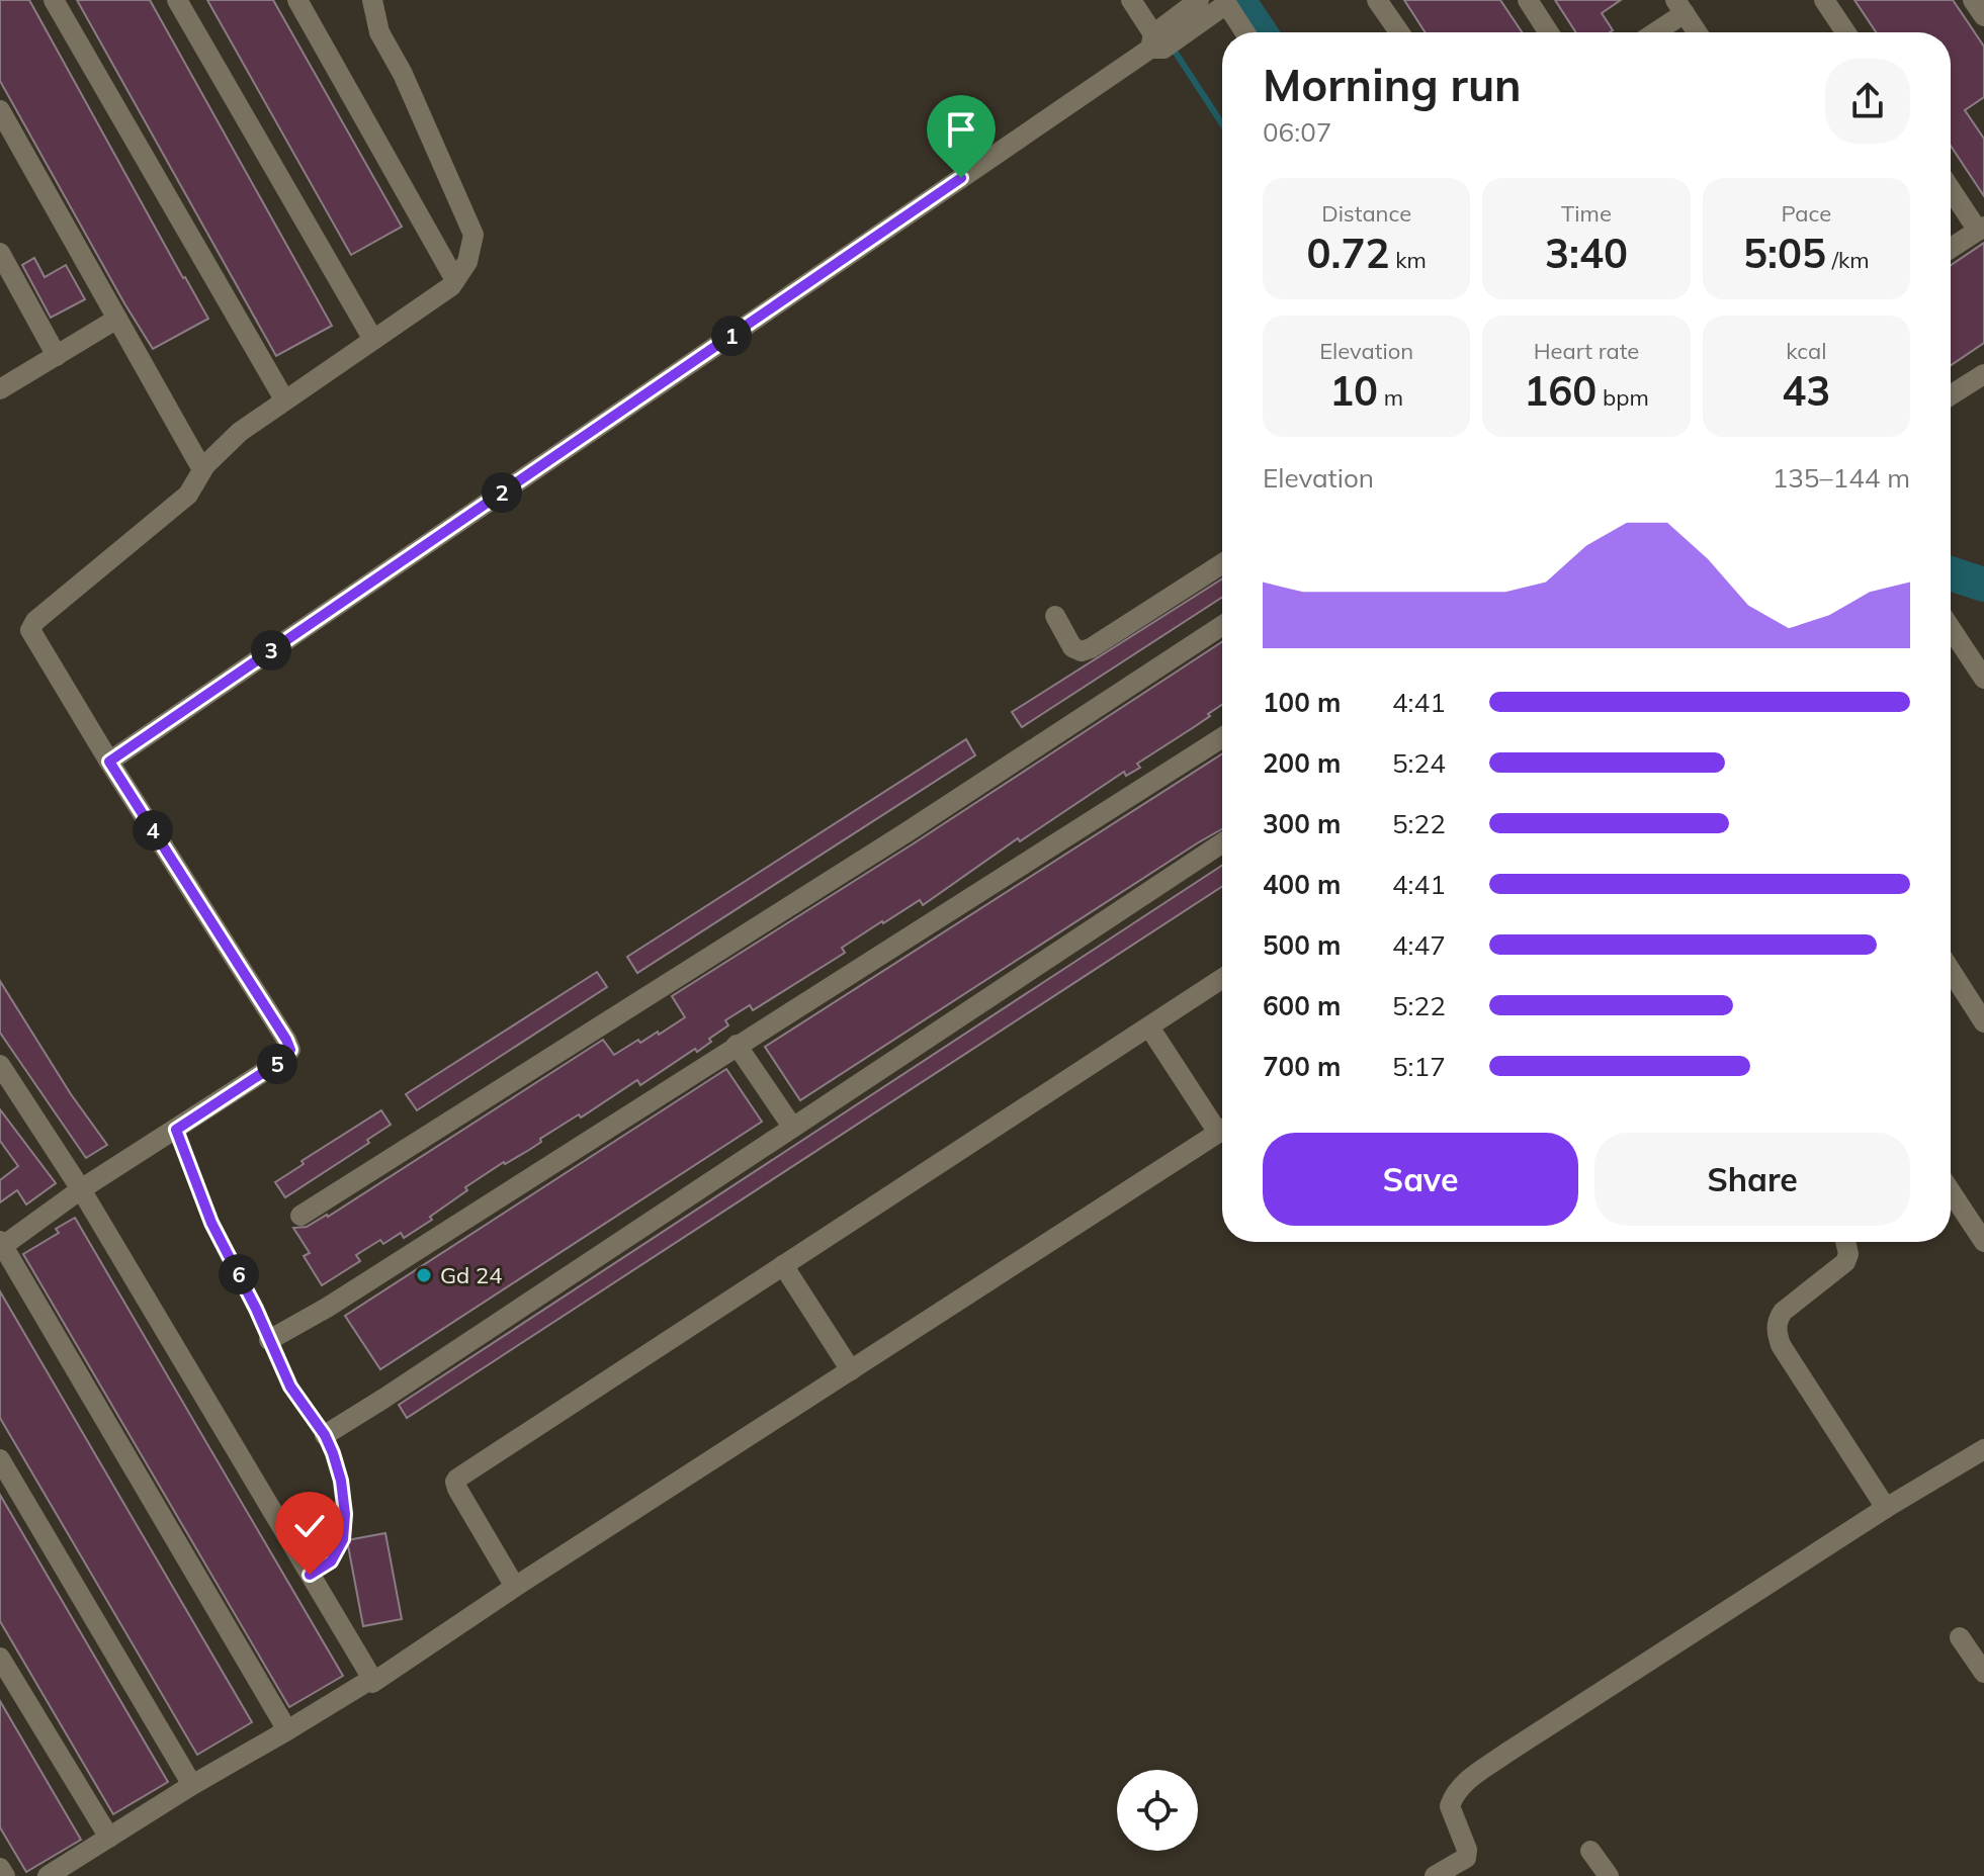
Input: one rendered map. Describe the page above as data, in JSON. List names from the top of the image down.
{
  "places": ["Gd 24"],
  "page": {
    "heading": ["Morning run", "06:07"],
    "stats": [
      ["Distance", "0.72 km"],
      ["Time", "3:40"],
      ["Pace", "5:05 /km"],
      ["Elevation", "10 m"],
      ["Heart rate", "160 bpm"],
      ["kcal", "43"]
    ],
    "pins": [
      "1",
      "2",
      "3",
      "4",
      "5",
      "6"
    ],
    "chart": ["Elevation", "135–144 m"],
    "list": [
      {
        "name": "100 m",
        "note": "4:41"
      },
      {
        "name": "200 m",
        "note": "5:24"
      },
      {
        "name": "300 m",
        "note": "5:22"
      },
      {
        "name": "400 m",
        "note": "4:41"
      },
      {
        "name": "500 m",
        "note": "4:47"
      },
      {
        "name": "600 m",
        "note": "5:22"
      },
      {
        "name": "700 m",
        "note": "5:17"
      }
    ],
    "buttons": ["Save", "Share"]
  }
}
